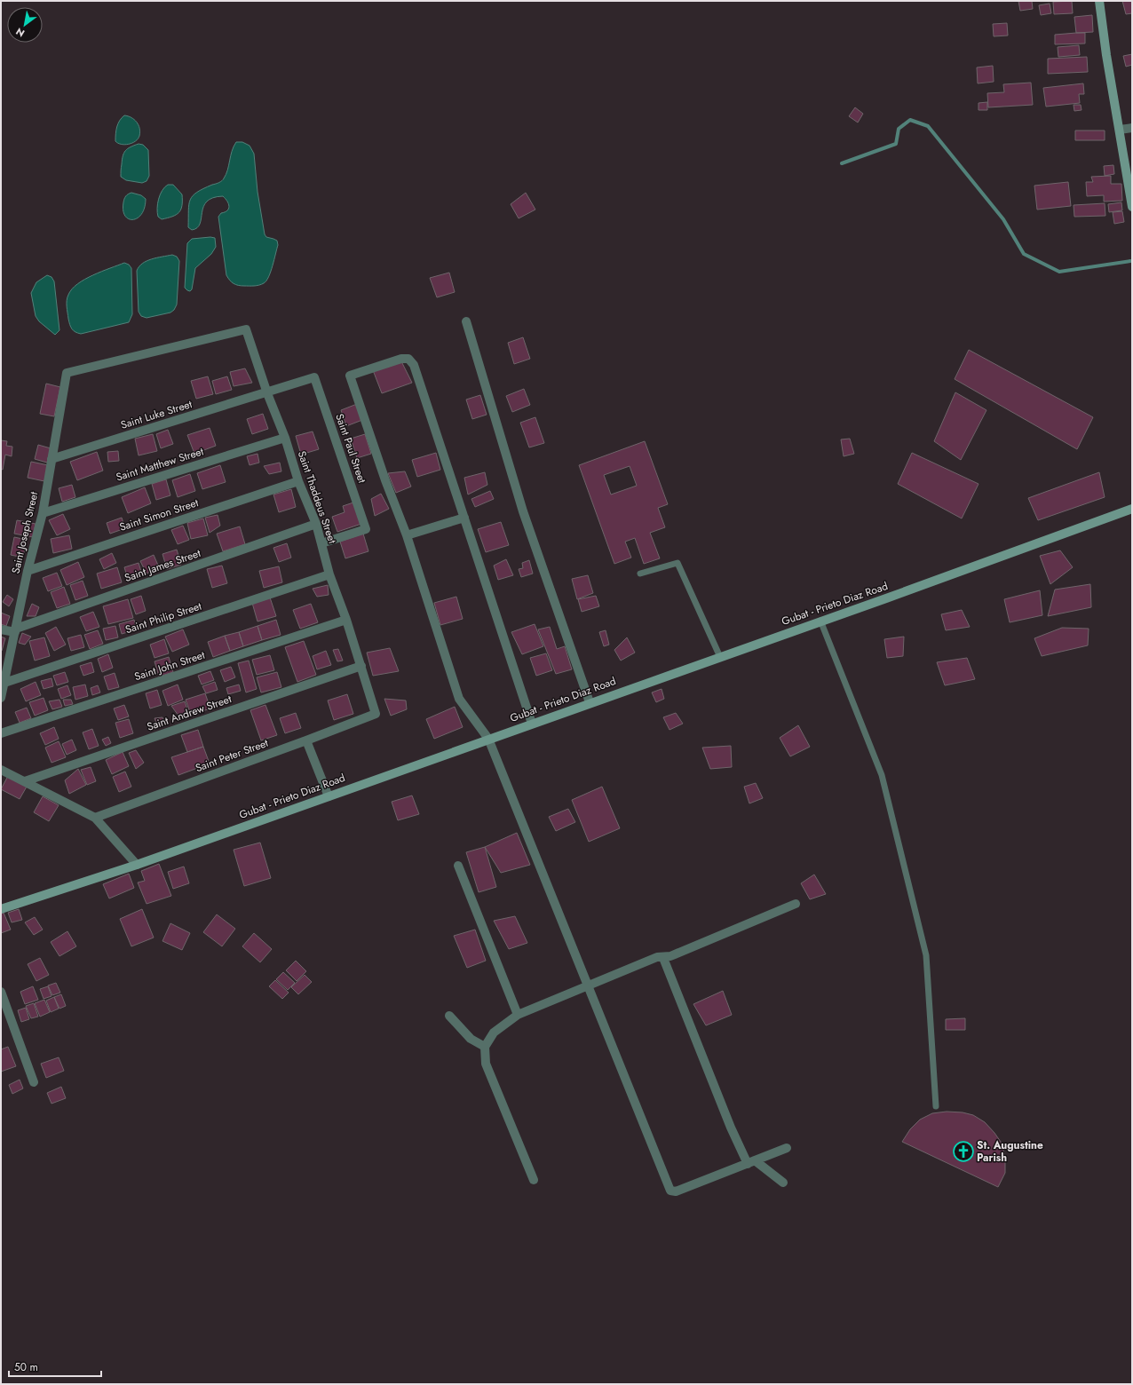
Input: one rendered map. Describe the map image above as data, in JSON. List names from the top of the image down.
{
  "streets": {
    "main road": ["Gubat - Prieto Diaz Road"],
    "street": [
      "Saint Luke Street",
      "Saint Paul Street",
      "Saint Matthew Street",
      "Saint Thaddeus Street",
      "Saint Simon Street",
      "Saint Joseph Street",
      "Saint James Street",
      "Saint Philip Street",
      "Saint John Street",
      "Saint Andrew Street",
      "Saint Peter Street"
    ]
  },
  "crossings": [
    ["Saint Luke Street", "Saint Paul Street"],
    ["Saint Luke Street", "Saint Thaddeus Street"],
    ["Saint Luke Street", "Saint Joseph Street"],
    ["Saint Paul Street", "Saint Thaddeus Street"],
    ["Saint Matthew Street", "Saint Thaddeus Street"],
    ["Saint Matthew Street", "Saint Joseph Street"],
    ["Saint Thaddeus Street", "Saint Simon Street"],
    ["Saint Thaddeus Street", "Saint Joseph Street"],
    ["Saint Thaddeus Street", "Saint James Street"],
    ["Saint Thaddeus Street", "Saint Philip Street"],
    ["Saint Thaddeus Street", "Saint John Street"],
    ["Saint Thaddeus Street", "Saint Andrew Street"],
    ["Saint Thaddeus Street", "Saint Peter Street"],
    ["Saint Simon Street", "Saint Joseph Street"],
    ["Saint Joseph Street", "Saint James Street"],
    ["Saint Joseph Street", "Saint Philip Street"]
  ],
  "places": {
    "church": ["St. Augustine Parish"]
  },
  "scale_bar": "50 m",
  "north": "bottom left"
}
